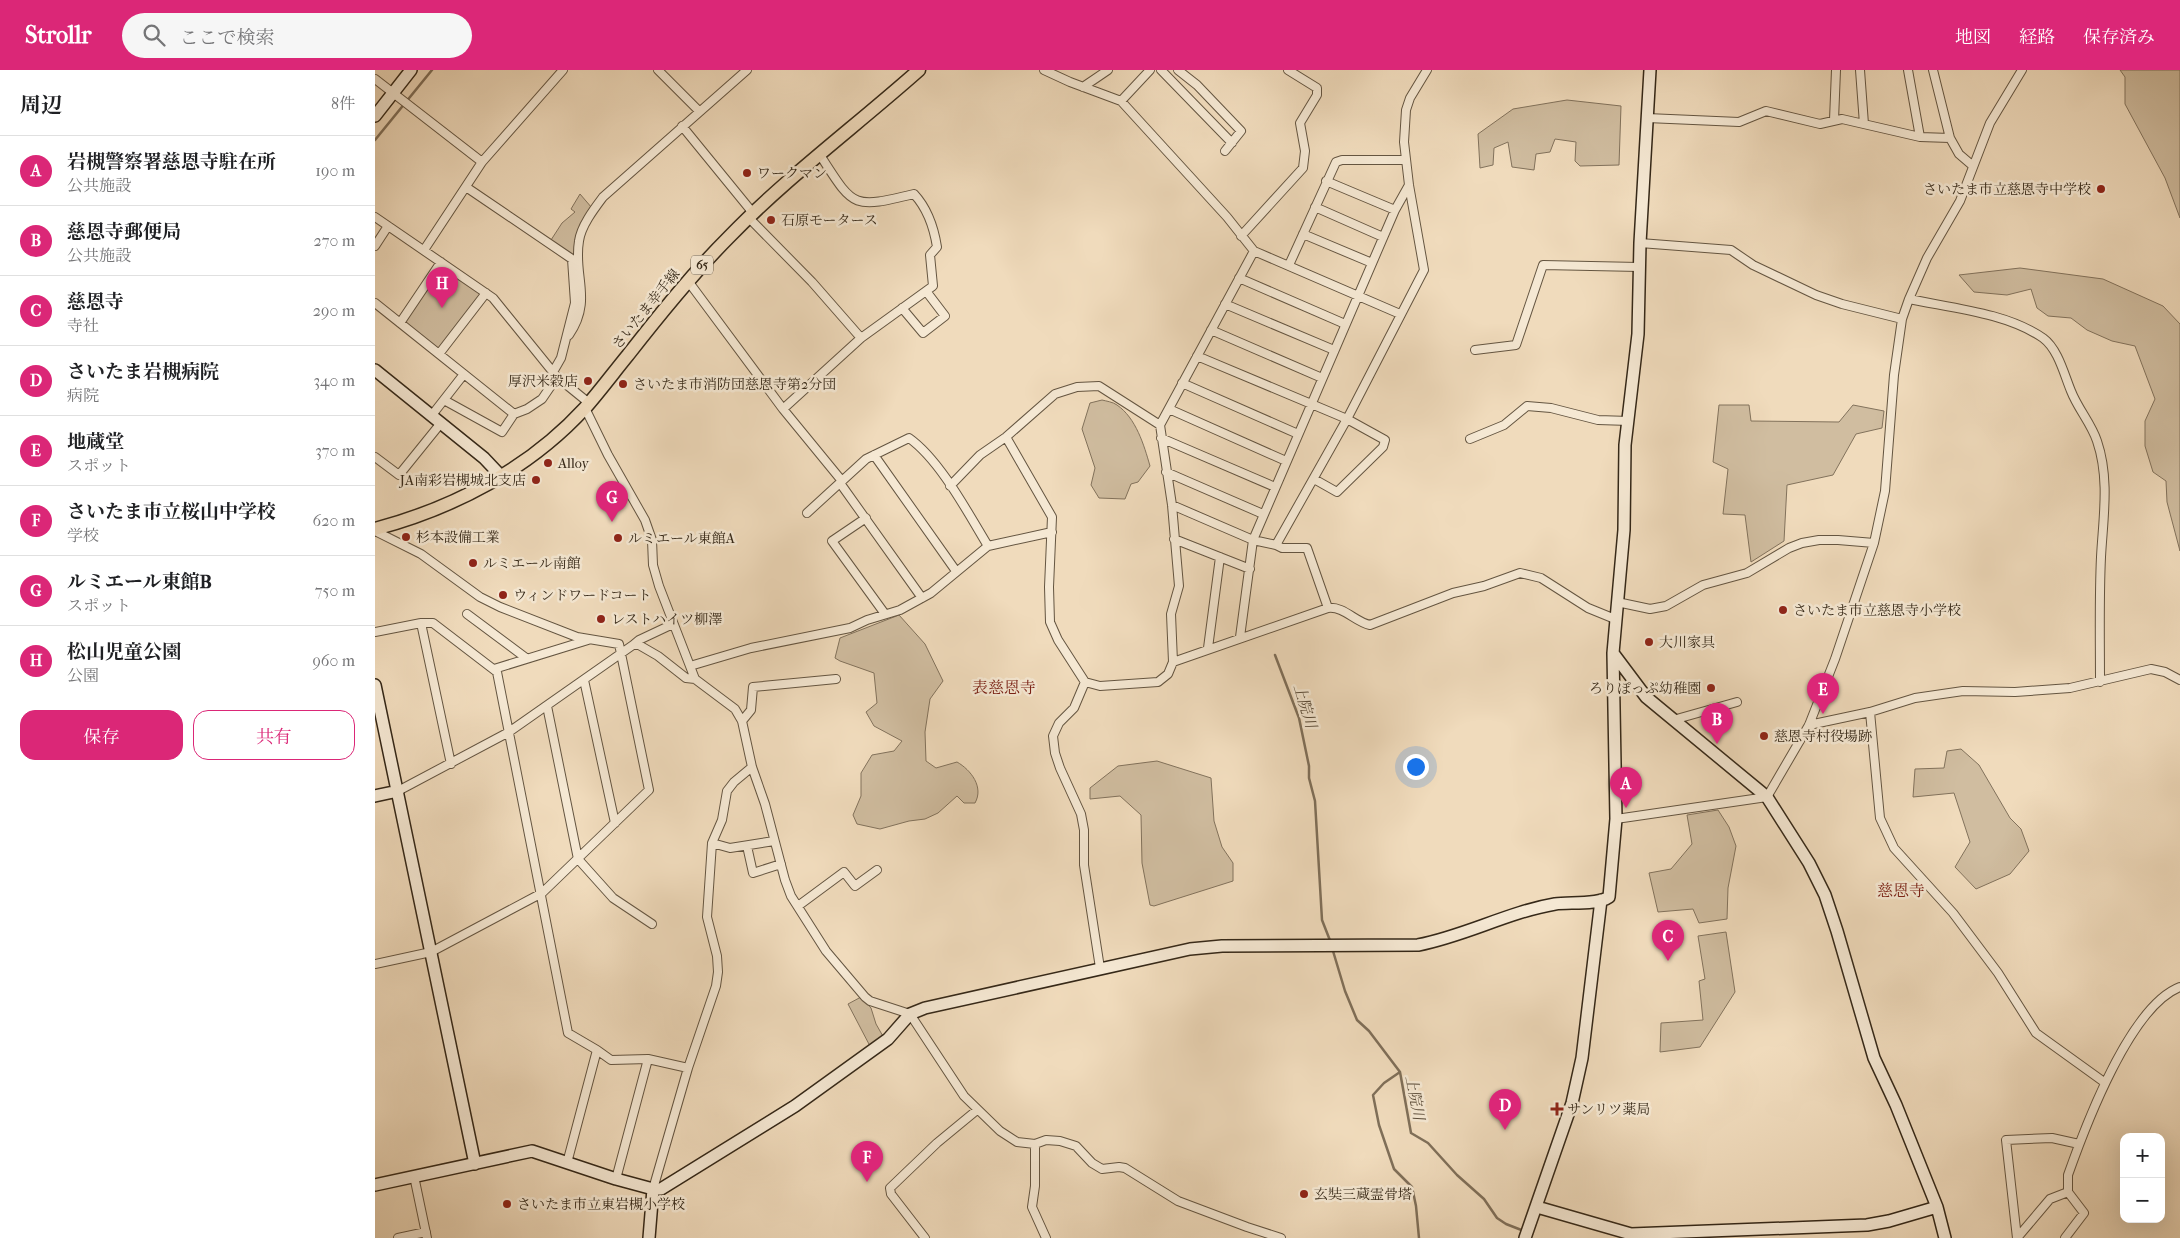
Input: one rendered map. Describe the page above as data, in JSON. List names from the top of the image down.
{
  "streets": {
    "main road": ["65", "さいたま幸手線"]
  },
  "districts": ["表慈恩寺", "慈恩寺"],
  "water": ["上院川"],
  "places": {
    "other": [
      "ワークマン",
      "さいたま市立慈恩寺中学校",
      "石原モータース",
      "厚沢米穀店",
      "さいたま市消防団慈恩寺第2分団",
      "Alloy",
      "JA南彩岩槻城北支店",
      "杉本設備工業",
      "ルミエール東館A",
      "ルミエール南館",
      "ウィンドワードコート",
      "さいたま市立慈恩寺小学校",
      "レストハイツ柳澤",
      "大川家具",
      "ろりぽっぷ幼稚園",
      "慈恩寺村役場跡",
      "玄奘三蔵霊骨塔",
      "さいたま市立東岩槻小学校"
    ],
    "health": ["サンリツ薬局"]
  },
  "page": {
    "header": "Strollr",
    "search": "ここで検索",
    "nav": ["地図", "経路", "保存済み"],
    "heading": ["周辺", "8件"],
    "list": [
      {
        "mark": "A",
        "name": "岩槻警察署慈恩寺駐在所",
        "note": "公共施設",
        "value": "190 m"
      },
      {
        "mark": "B",
        "name": "慈恩寺郵便局",
        "note": "公共施設",
        "value": "270 m"
      },
      {
        "mark": "C",
        "name": "慈恩寺",
        "note": "寺社",
        "value": "290 m"
      },
      {
        "mark": "D",
        "name": "さいたま岩槻病院",
        "note": "病院",
        "value": "340 m"
      },
      {
        "mark": "E",
        "name": "地蔵堂",
        "note": "スポット",
        "value": "370 m"
      },
      {
        "mark": "F",
        "name": "さいたま市立桜山中学校",
        "note": "学校",
        "value": "620 m"
      },
      {
        "mark": "G",
        "name": "ルミエール東館B",
        "note": "スポット",
        "value": "750 m"
      },
      {
        "mark": "H",
        "name": "松山児童公園",
        "note": "公園",
        "value": "960 m"
      }
    ],
    "pins": [
      "H",
      "G",
      "E",
      "B",
      "A",
      "C",
      "D",
      "F"
    ],
    "buttons": ["保存", "共有"],
    "map_buttons": ["+", "−"]
  }
}
